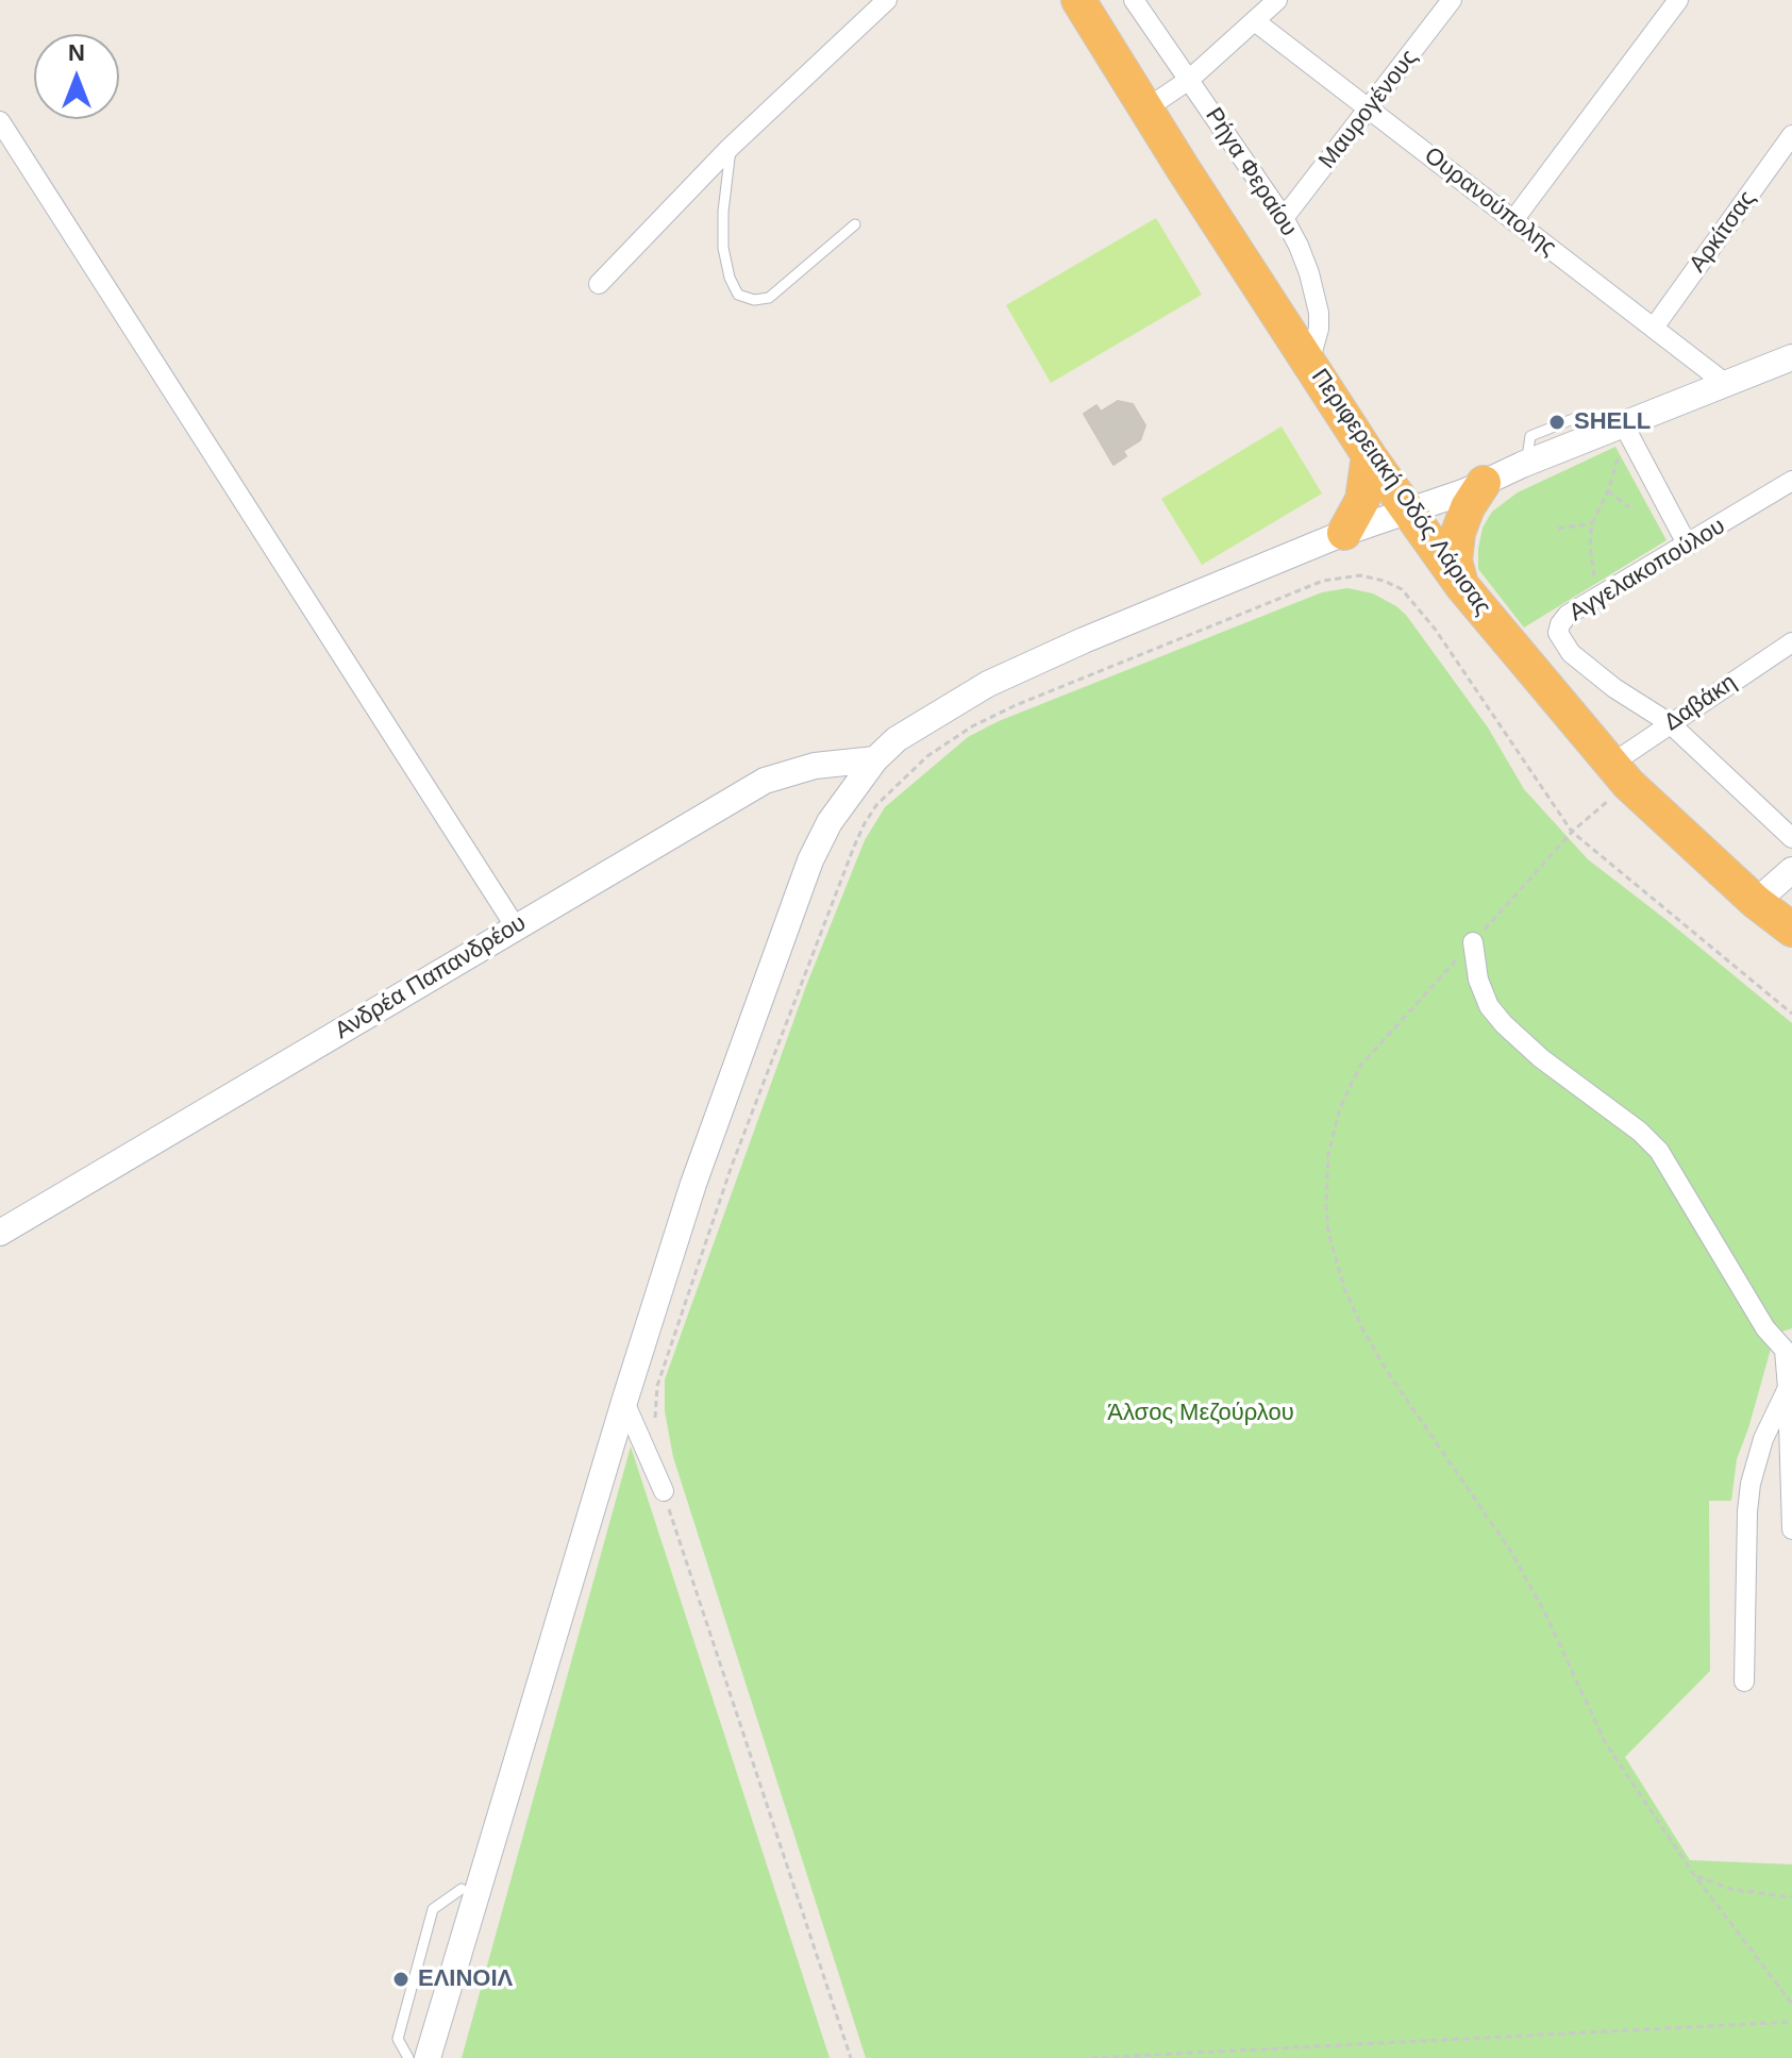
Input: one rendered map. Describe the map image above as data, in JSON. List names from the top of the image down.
{
  "streets": {
    "highway": ["Περιφερειακή Οδός Λάρισας"],
    "street": [
      "Μαυρογένους",
      "Ρήγα Φεραίου",
      "Ουρανούπολης",
      "Αρκίτσας",
      "Αγγελακοπούλου",
      "Δαβάκη",
      "Ανδρέα Παπανδρέου"
    ]
  },
  "crossings": [
    ["Μαυρογένους", "Ρήγα Φεραίου"],
    ["Μαυρογένους", "Ουρανούπολης"],
    ["Ρήγα Φεραίου", "Περιφερειακή Οδός Λάρισας"],
    ["Ουρανούπολης", "Αρκίτσας"],
    ["Περιφερειακή Οδός Λάρισας", "Δαβάκη"],
    ["Αγγελακοπούλου", "Δαβάκη"]
  ],
  "parks": ["Άλσος Μεζούρλου"],
  "places": ["SHELL", "ΕΛΙΝΟΙΛ"],
  "north": "top"
}
